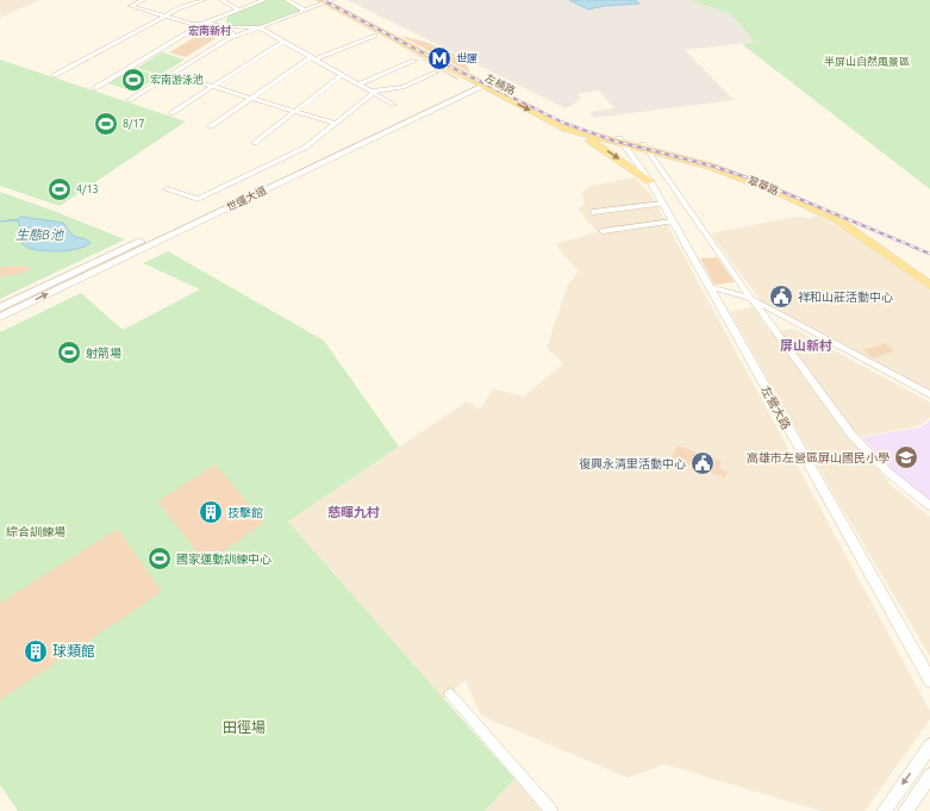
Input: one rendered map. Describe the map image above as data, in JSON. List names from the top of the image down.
{
  "streets": {
    "main road": ["左楠路", "翠華路"],
    "street": ["世運大道", "左營大路"]
  },
  "crossings": [
    ["左楠路", "翠華路"],
    ["左楠路", "世運大道"],
    ["左楠路", "左營大路"],
    ["翠華路", "左營大路"]
  ],
  "districts": ["宏南新村", "屏山新村", "慈暉九村"],
  "water": ["生態B池"],
  "parks": ["半屏山自然風景區", "綜合訓練場", "田徑場"],
  "places": {
    "metro station": ["世運"],
    "sports": [
      "宏南游泳池",
      "8/17",
      "4/13",
      "射箭場",
      "國家運動訓練中心"
    ],
    "public building": ["祥和山莊活動中心", "復興永清里活動中心"],
    "school or university": ["高雄市左營區屏山國民小學"],
    "building": ["技擊館", "球類館"]
  }
}
